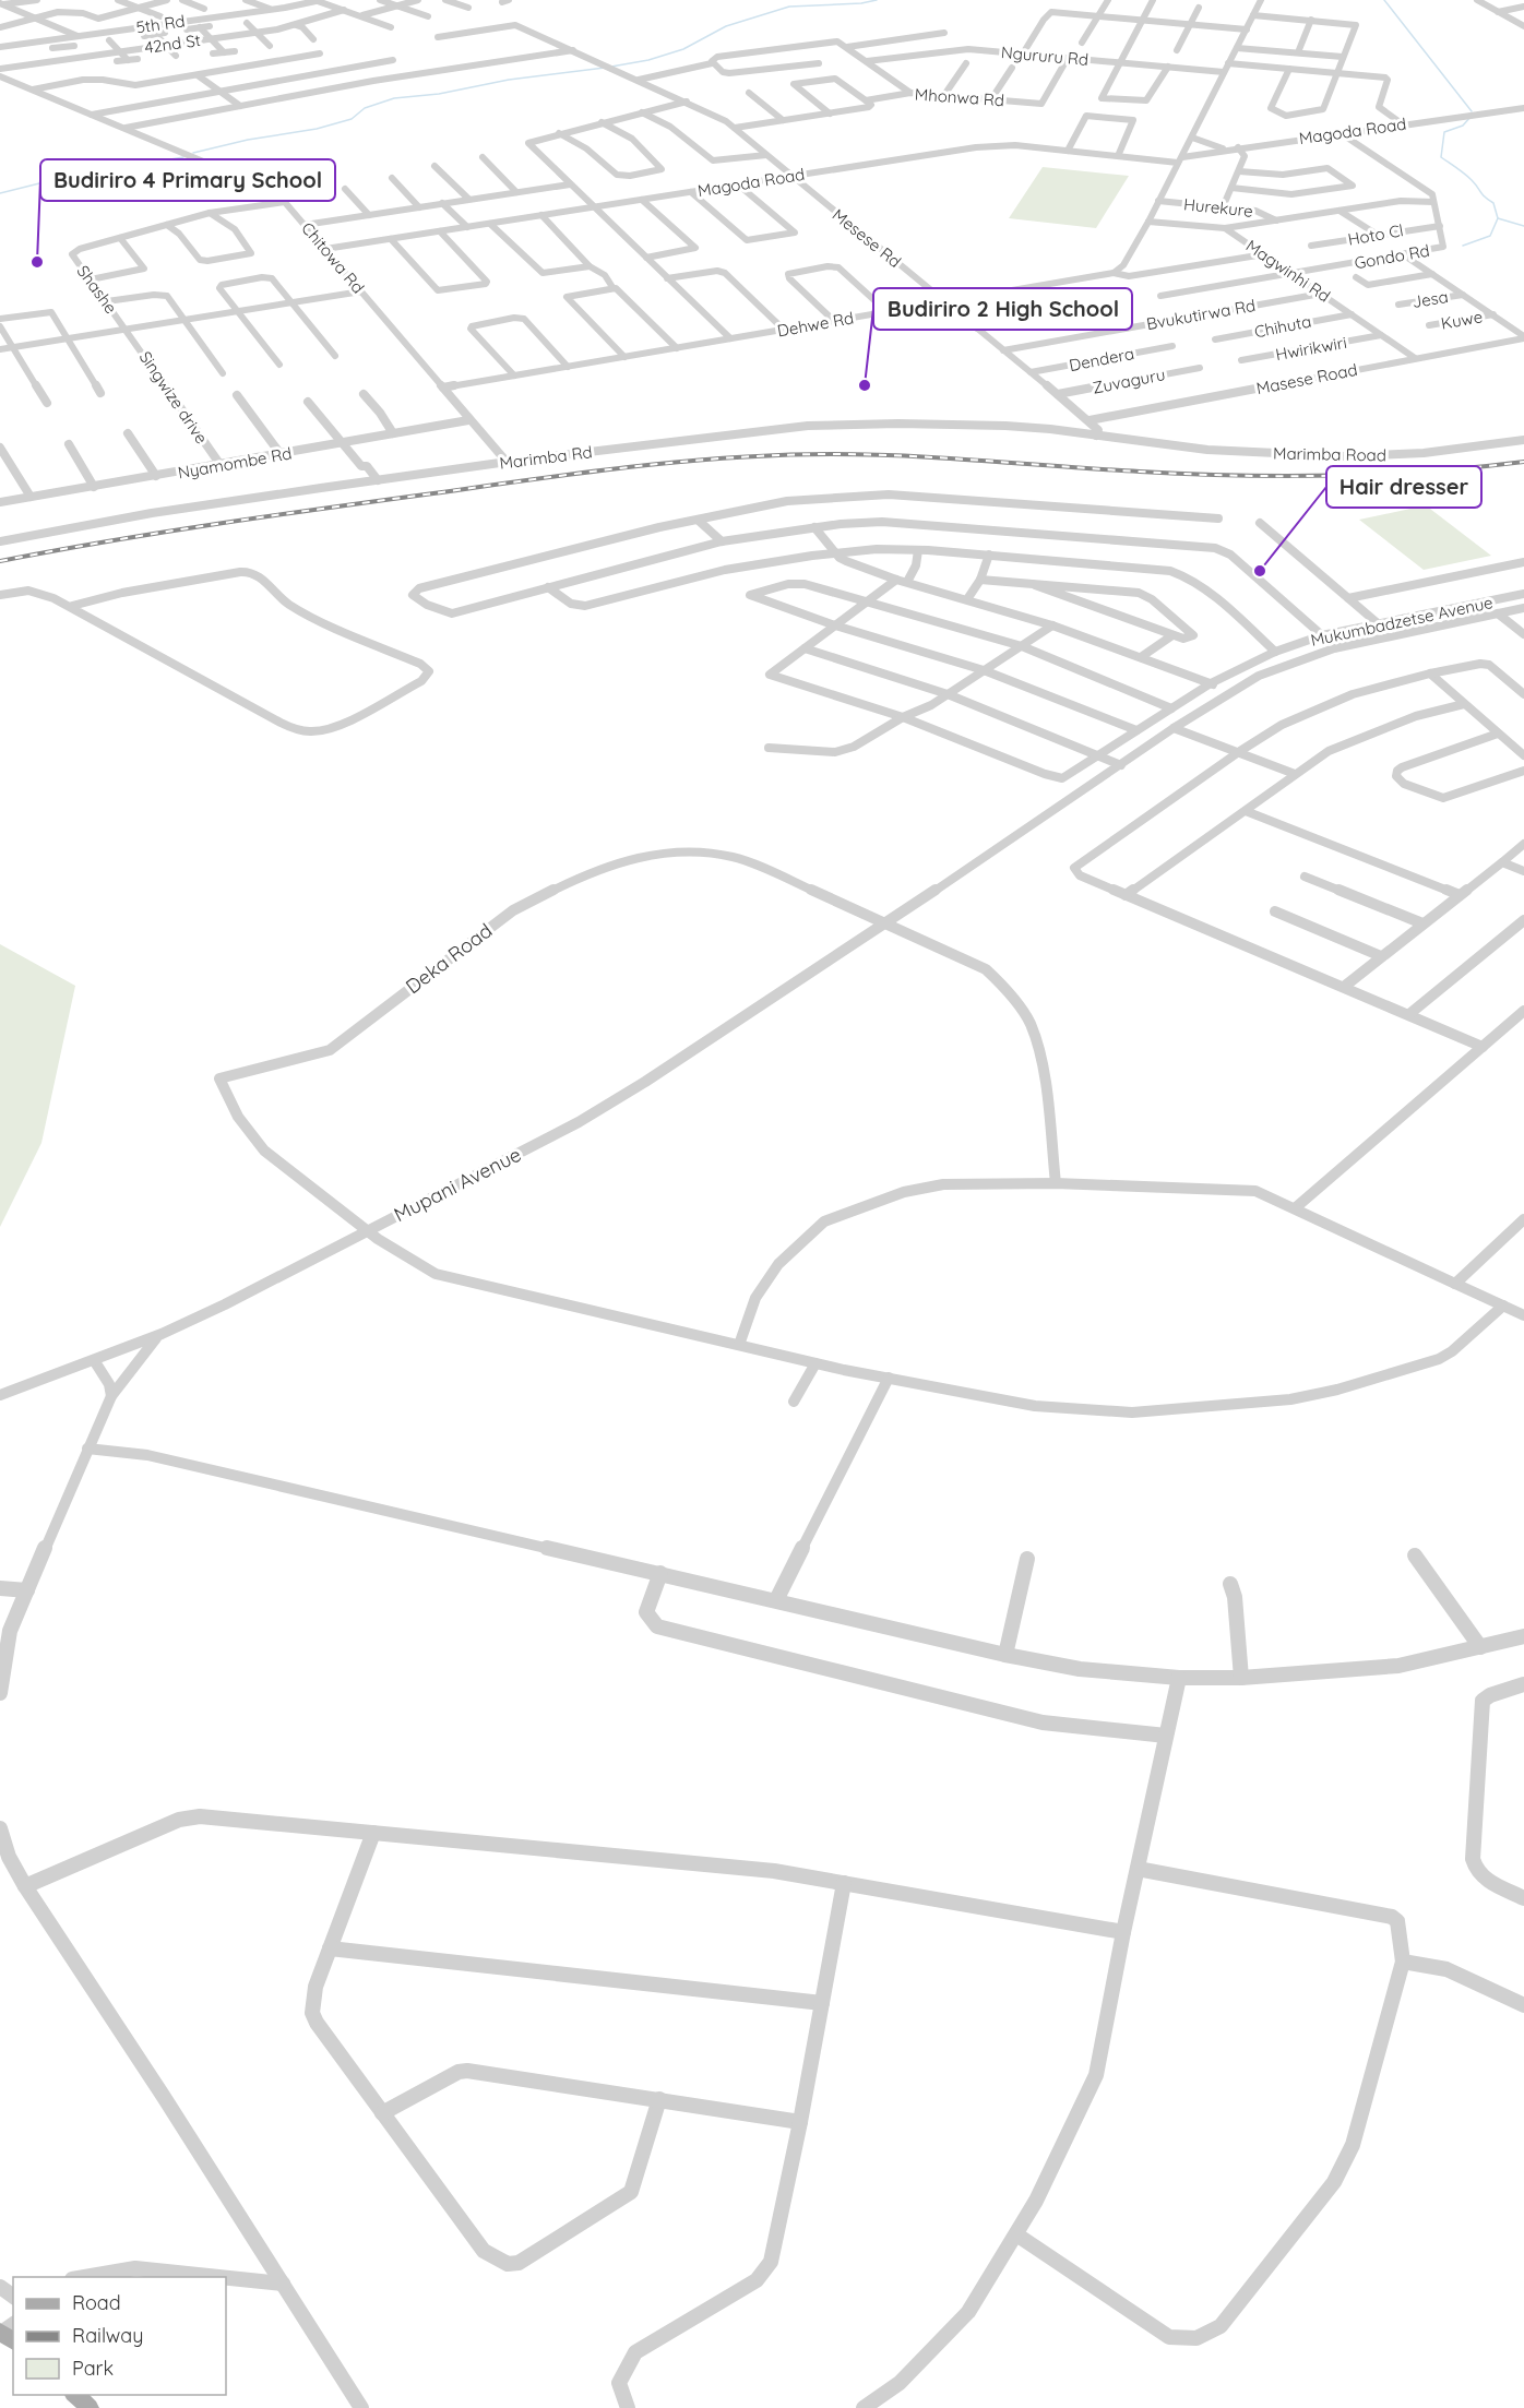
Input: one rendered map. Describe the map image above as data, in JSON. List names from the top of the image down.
{
  "streets": {
    "street": [
      "5th Rd",
      "42nd St",
      "Ngururu Rd",
      "Mhonwa Rd",
      "Magoda Road",
      "Hurekure",
      "Hoto Cl",
      "Mesese Rd",
      "Gondo Rd",
      "Chitowa Rd",
      "Magwinhi Rd",
      "Shashe",
      "Jesa",
      "Bvukutirwa Rd",
      "Kuwe",
      "Dehwe Rd",
      "Chihuta",
      "Hwirikwiri",
      "Dendera",
      "Masese Road",
      "Zuvaguru",
      "Singwize drive",
      "Marimba Road",
      "Marimba Rd",
      "Nyamombe Rd",
      "Mukumbadzetse Avenue",
      "Deka Road",
      "Mupani Avenue"
    ]
  },
  "crossings": [
    ["Ngururu Rd", "Mhonwa Rd"],
    ["Mhonwa Rd", "Mesese Rd"],
    ["Magoda Road", "Mesese Rd"],
    ["Magoda Road", "Gondo Rd"],
    ["Magoda Road", "Chitowa Rd"],
    ["Hoto Cl", "Gondo Rd"],
    ["Mesese Rd", "Bvukutirwa Rd"],
    ["Mesese Rd", "Dehwe Rd"],
    ["Mesese Rd", "Dendera"],
    ["Mesese Rd", "Masese Road"],
    ["Mesese Rd", "Zuvaguru"],
    ["Mesese Rd", "Marimba Road"],
    ["Mesese Rd", "Marimba Rd"],
    ["Gondo Rd", "Magwinhi Rd"],
    ["Chitowa Rd", "Dehwe Rd"],
    ["Chitowa Rd", "Marimba Rd"],
    ["Chitowa Rd", "Nyamombe Rd"],
    ["Magwinhi Rd", "Bvukutirwa Rd"],
    ["Magwinhi Rd", "Dehwe Rd"],
    ["Magwinhi Rd", "Chihuta"],
    ["Magwinhi Rd", "Hwirikwiri"],
    ["Magwinhi Rd", "Masese Road"],
    ["Shashe", "Singwize drive"],
    ["Singwize drive", "Nyamombe Rd"],
    ["Marimba Road", "Marimba Rd"],
    ["Deka Road", "Mupani Avenue"]
  ],
  "places": ["Budiriro 4 Primary School", "Budiriro 2 High School", "Hair dresser"],
  "legend": ["Road", "Railway", "Park"]
}
